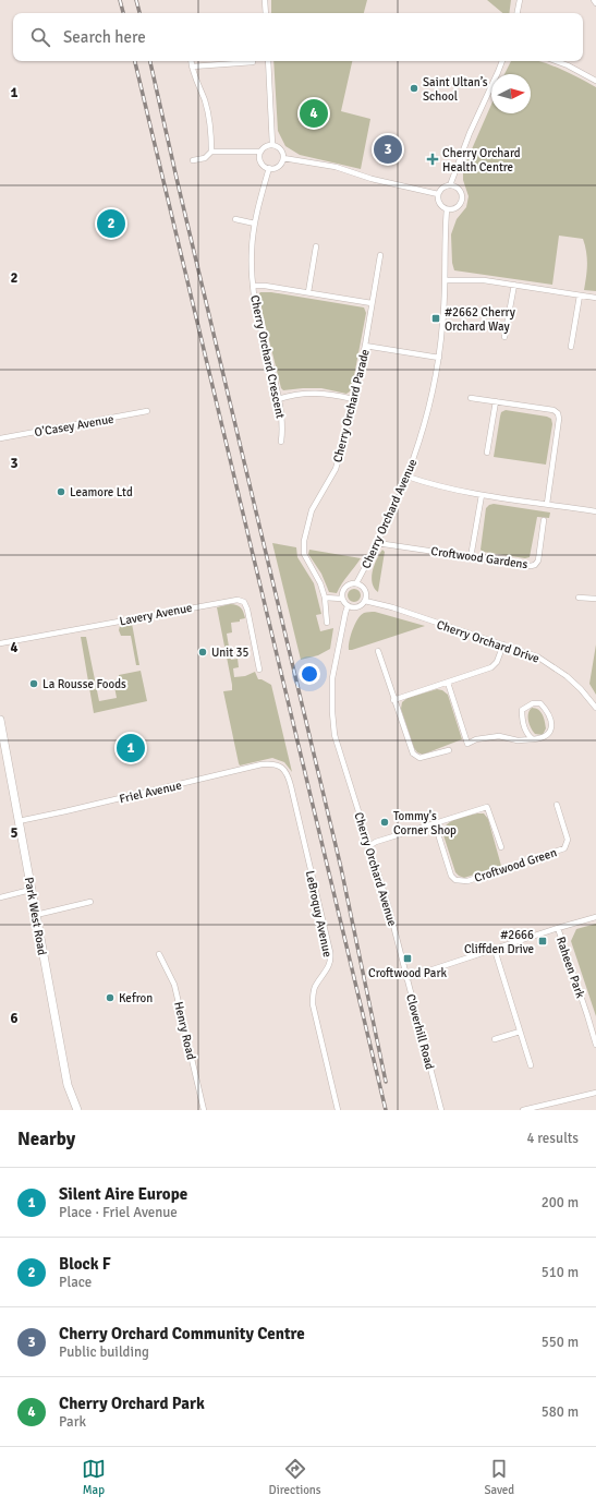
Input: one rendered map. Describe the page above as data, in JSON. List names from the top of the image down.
{
  "streets": {
    "street": [
      "Cherry Orchard Crescent",
      "Cherry Orchard Parade",
      "O'Casey Avenue",
      "Cherry Orchard Avenue",
      "Croftwood Gardens",
      "Lavery Avenue",
      "Cherry Orchard Drive",
      "Friel Avenue",
      "Croftwood Green",
      "LeBroquy Avenue",
      "Park West Road",
      "Raheen Park",
      "Henry Road",
      "Cloverhill Road"
    ]
  },
  "crossings": [
    ["Cherry Orchard Avenue", "Croftwood Gardens"],
    ["Cherry Orchard Avenue", "Cherry Orchard Drive"],
    ["Cherry Orchard Avenue", "Croftwood Green"],
    ["Cherry Orchard Avenue", "Cloverhill Road"],
    ["Friel Avenue", "LeBroquy Avenue"],
    ["Friel Avenue", "Park West Road"],
    ["Raheen Park", "Cloverhill Road"]
  ],
  "places": {
    "other": [
      "Saint Ultan’s School",
      "Leamore Ltd",
      "Unit 35",
      "La Rousse Foods",
      "Tommy's Corner Shop",
      "Kefron"
    ],
    "health": ["Cherry Orchard Health Centre"],
    "transit": ["#2662 Cherry Orchard Way", "#2666 Cliffden Drive", "Croftwood Park"]
  },
  "north": "right",
  "page": {
    "search": "Search here",
    "pins": [
      "4",
      "3",
      "2",
      "1"
    ],
    "heading": ["Nearby", "4 results"],
    "list": [
      {
        "mark": "1",
        "name": "Silent Aire Europe",
        "note": "Place · Friel Avenue",
        "value": "200 m"
      },
      {
        "mark": "2",
        "name": "Block F",
        "note": "Place",
        "value": "510 m"
      },
      {
        "mark": "3",
        "name": "Cherry Orchard Community Centre",
        "note": "Public building",
        "value": "550 m"
      },
      {
        "mark": "4",
        "name": "Cherry Orchard Park",
        "note": "Park",
        "value": "580 m"
      }
    ],
    "nav": ["Map", "Directions", "Saved"]
  },
  "grid": {
    "rows": [
      "1",
      "2",
      "3",
      "4",
      "5",
      "6"
    ]
  }
}
